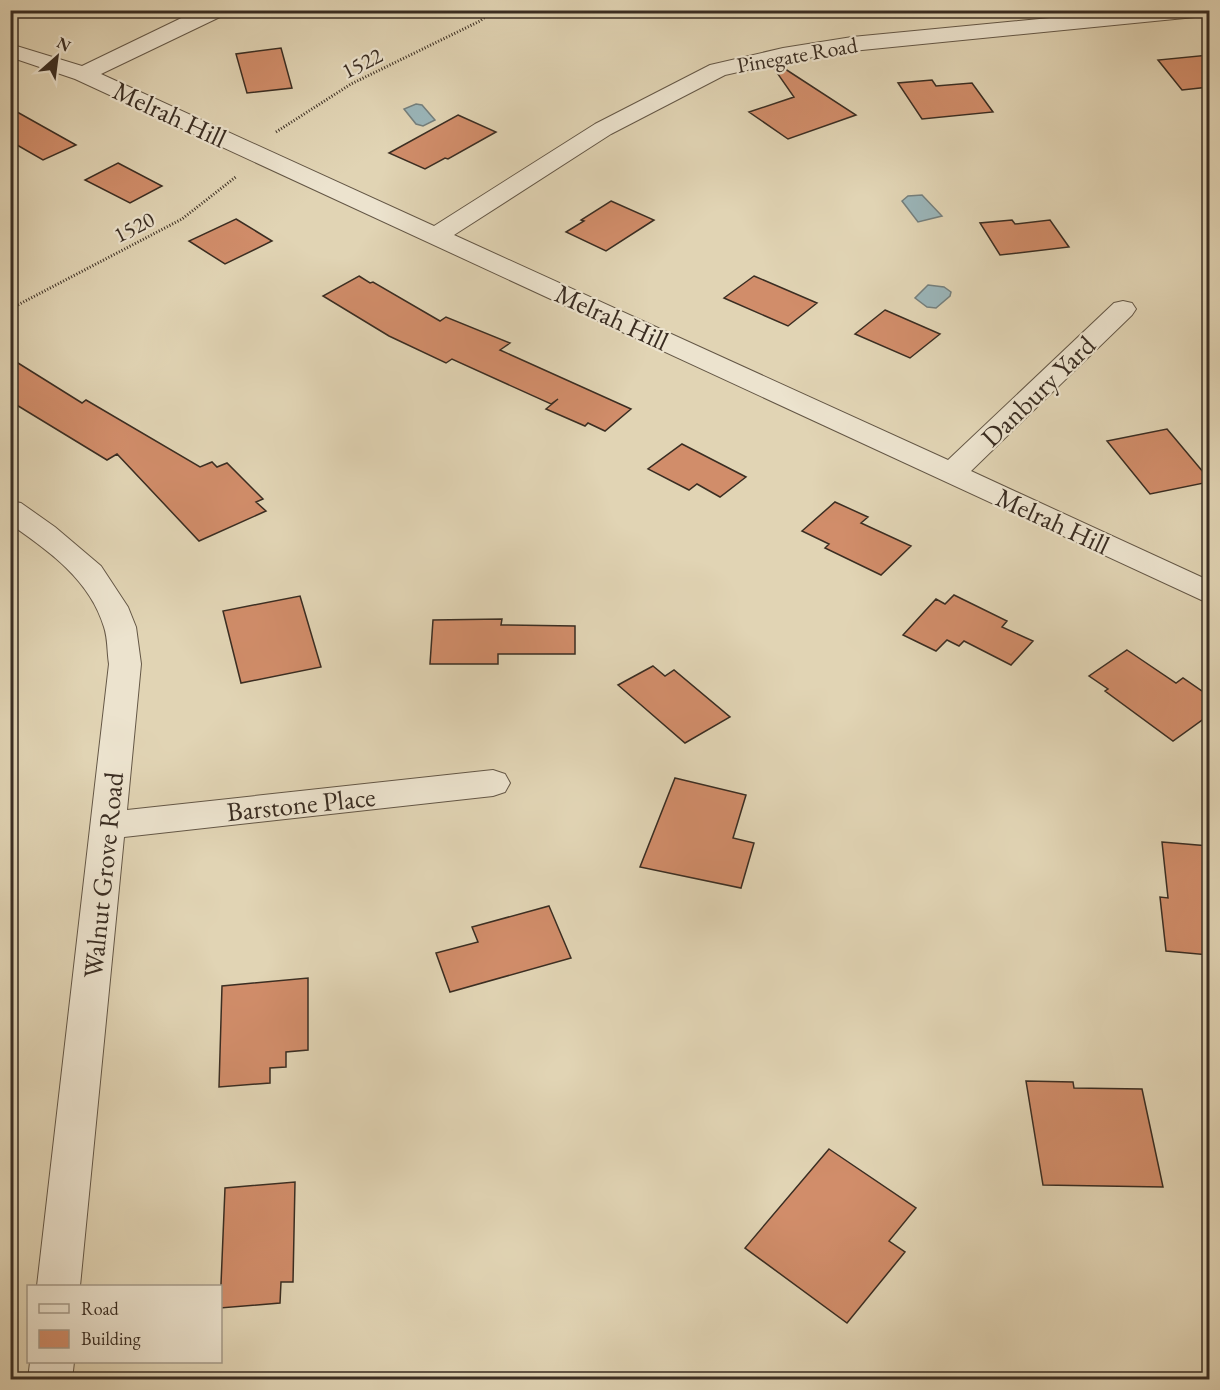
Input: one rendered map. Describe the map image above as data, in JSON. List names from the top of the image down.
{
  "streets": {
    "street": [
      "Pinegate Road",
      "Melrah Hill",
      "Danbury Yard",
      "Barstone Place",
      "Walnut Grove Road"
    ],
    "path": ["1522", "1520"]
  },
  "crossings": [
    ["Pinegate Road", "Melrah Hill"],
    ["1522", "Melrah Hill"],
    ["1522", "1520"],
    ["Melrah Hill", "1520"],
    ["Melrah Hill", "Danbury Yard"],
    ["Barstone Place", "Walnut Grove Road"]
  ],
  "legend": ["Road", "Building"],
  "north": "top right"
}
